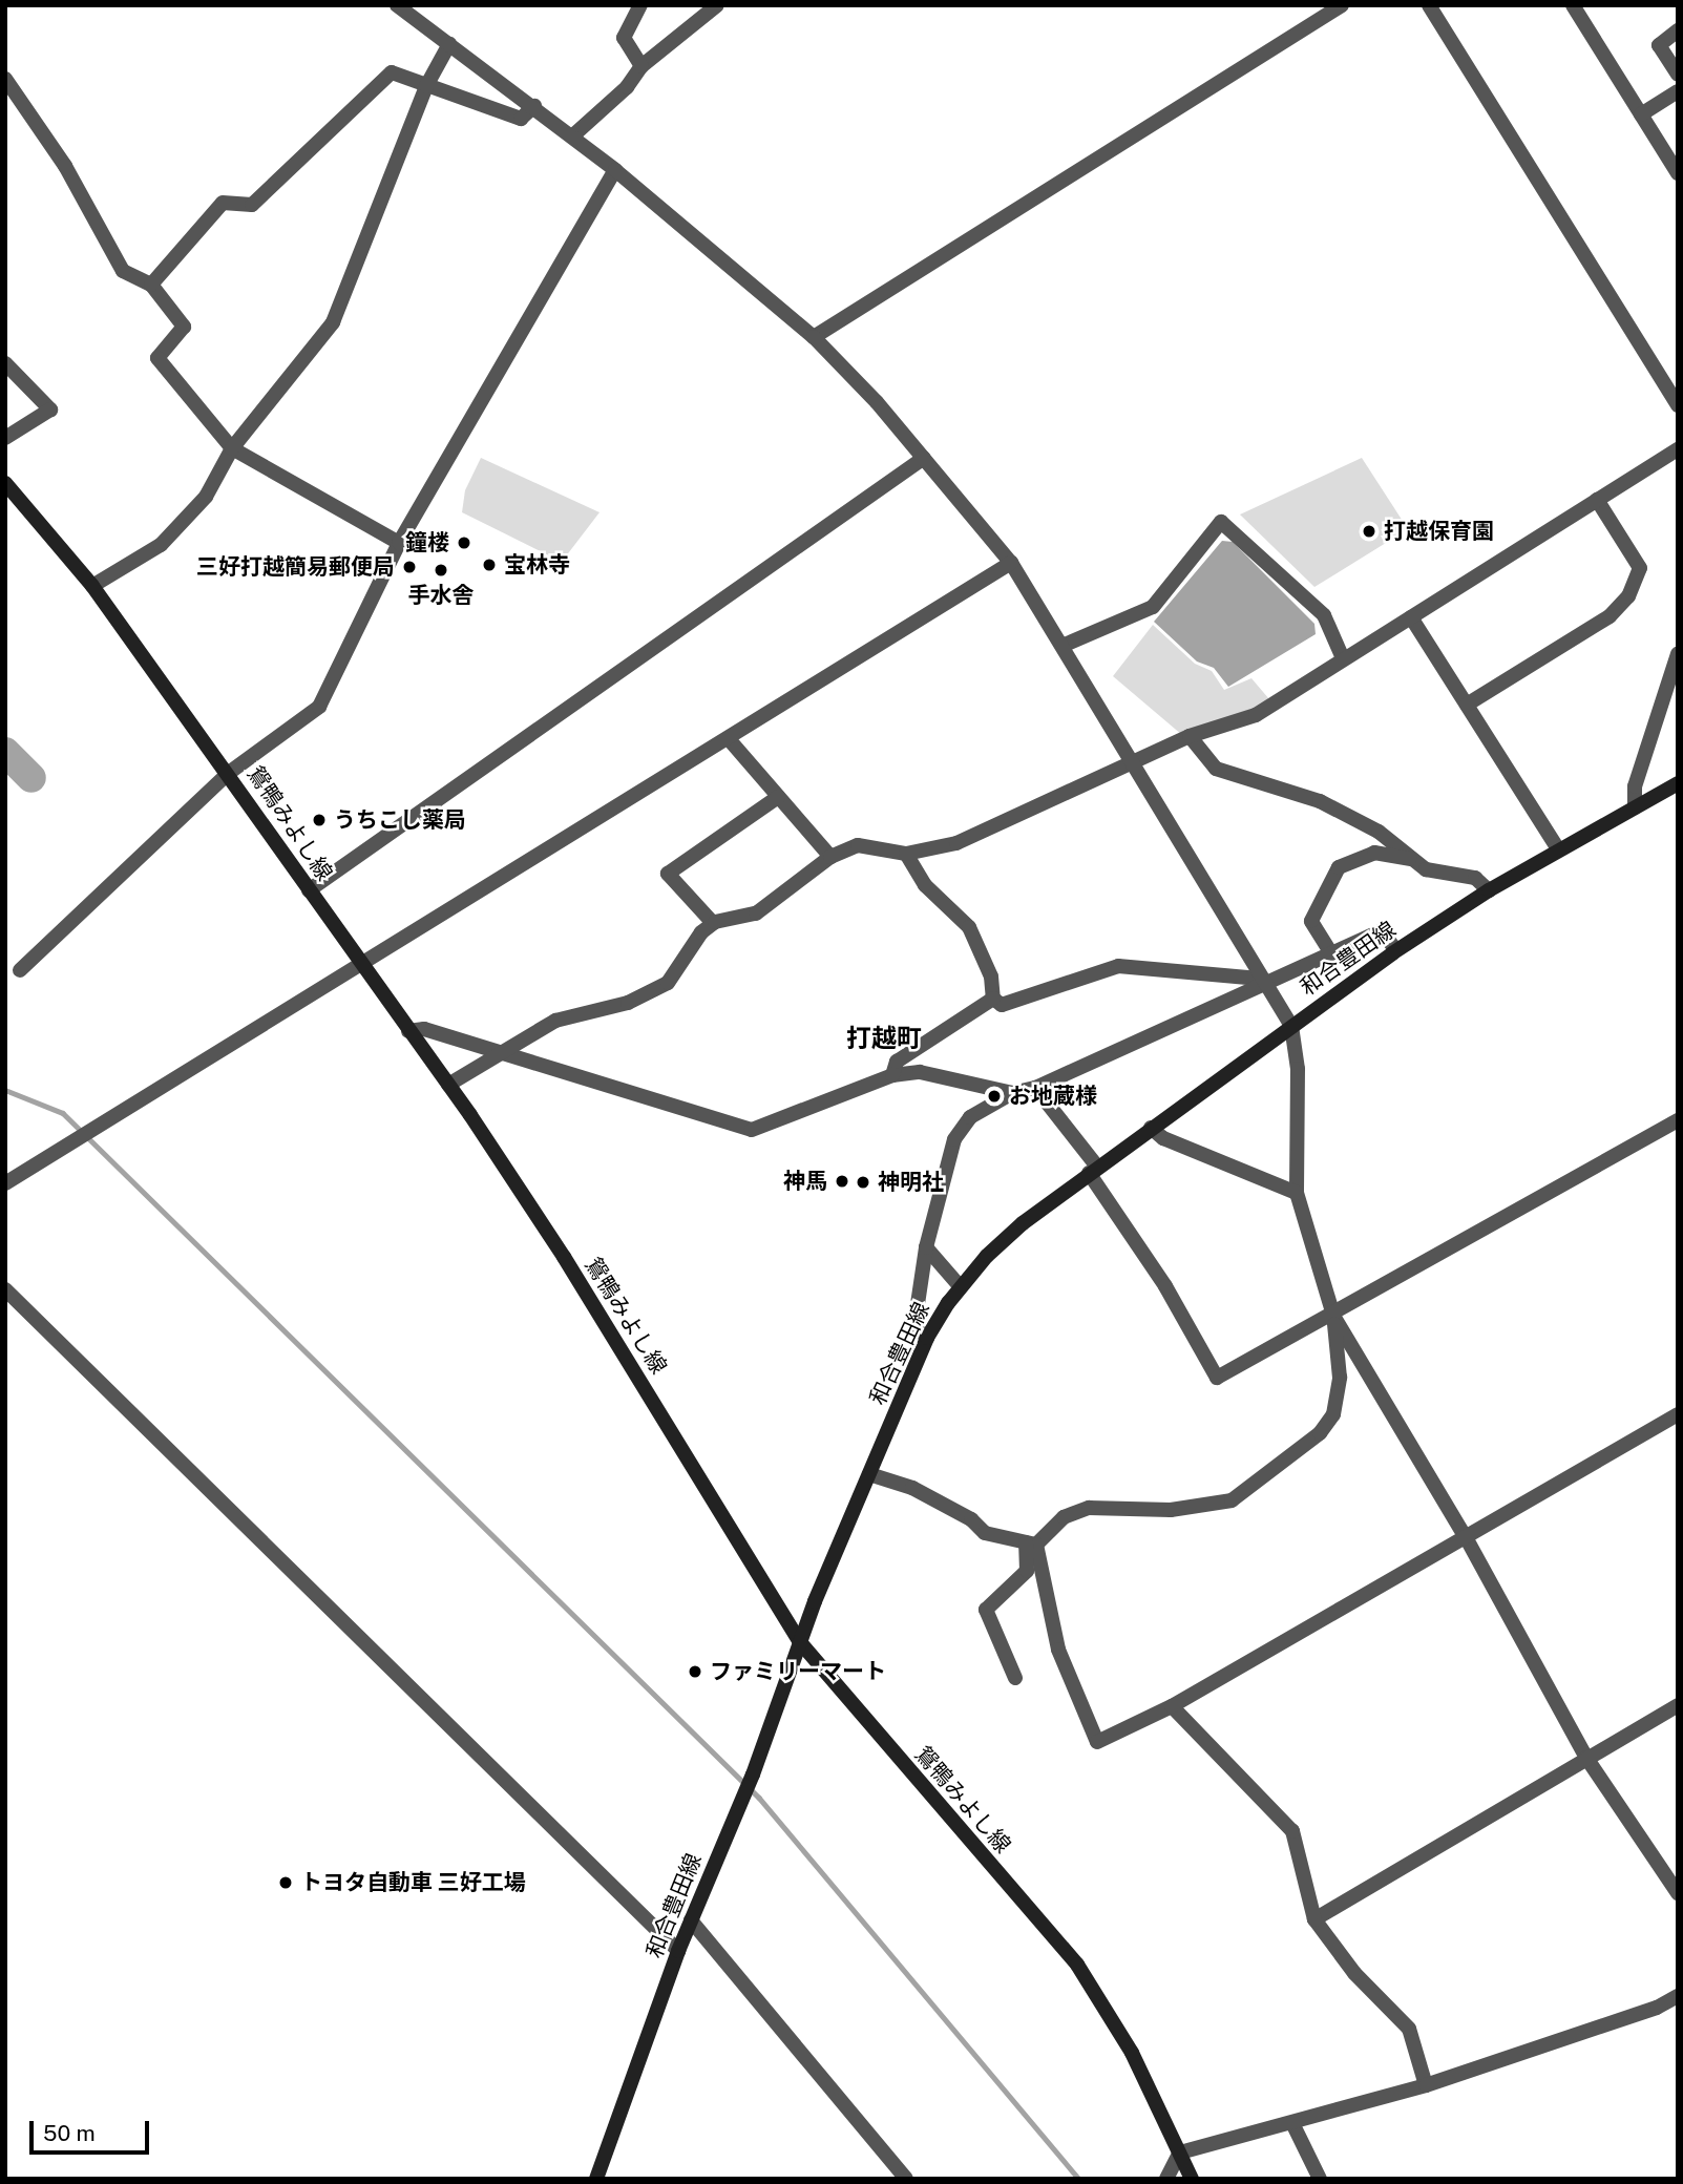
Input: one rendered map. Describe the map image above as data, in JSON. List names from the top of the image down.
{
  "streets": {
    "main road": ["鴛鴨みよし線", "和合豊田線"]
  },
  "crossings": [
    ["鴛鴨みよし線", "和合豊田線"]
  ],
  "districts": ["打越町"],
  "places": [
    "打越保育園",
    "鐘楼",
    "宝林寺",
    "三好打越簡易郵便局",
    "手水舎",
    "うちこし薬局",
    "お地蔵様",
    "神馬",
    "神明社",
    "ファミリーマート",
    "トヨタ自動車 三好工場"
  ],
  "scale_bar": "50 m"
}
